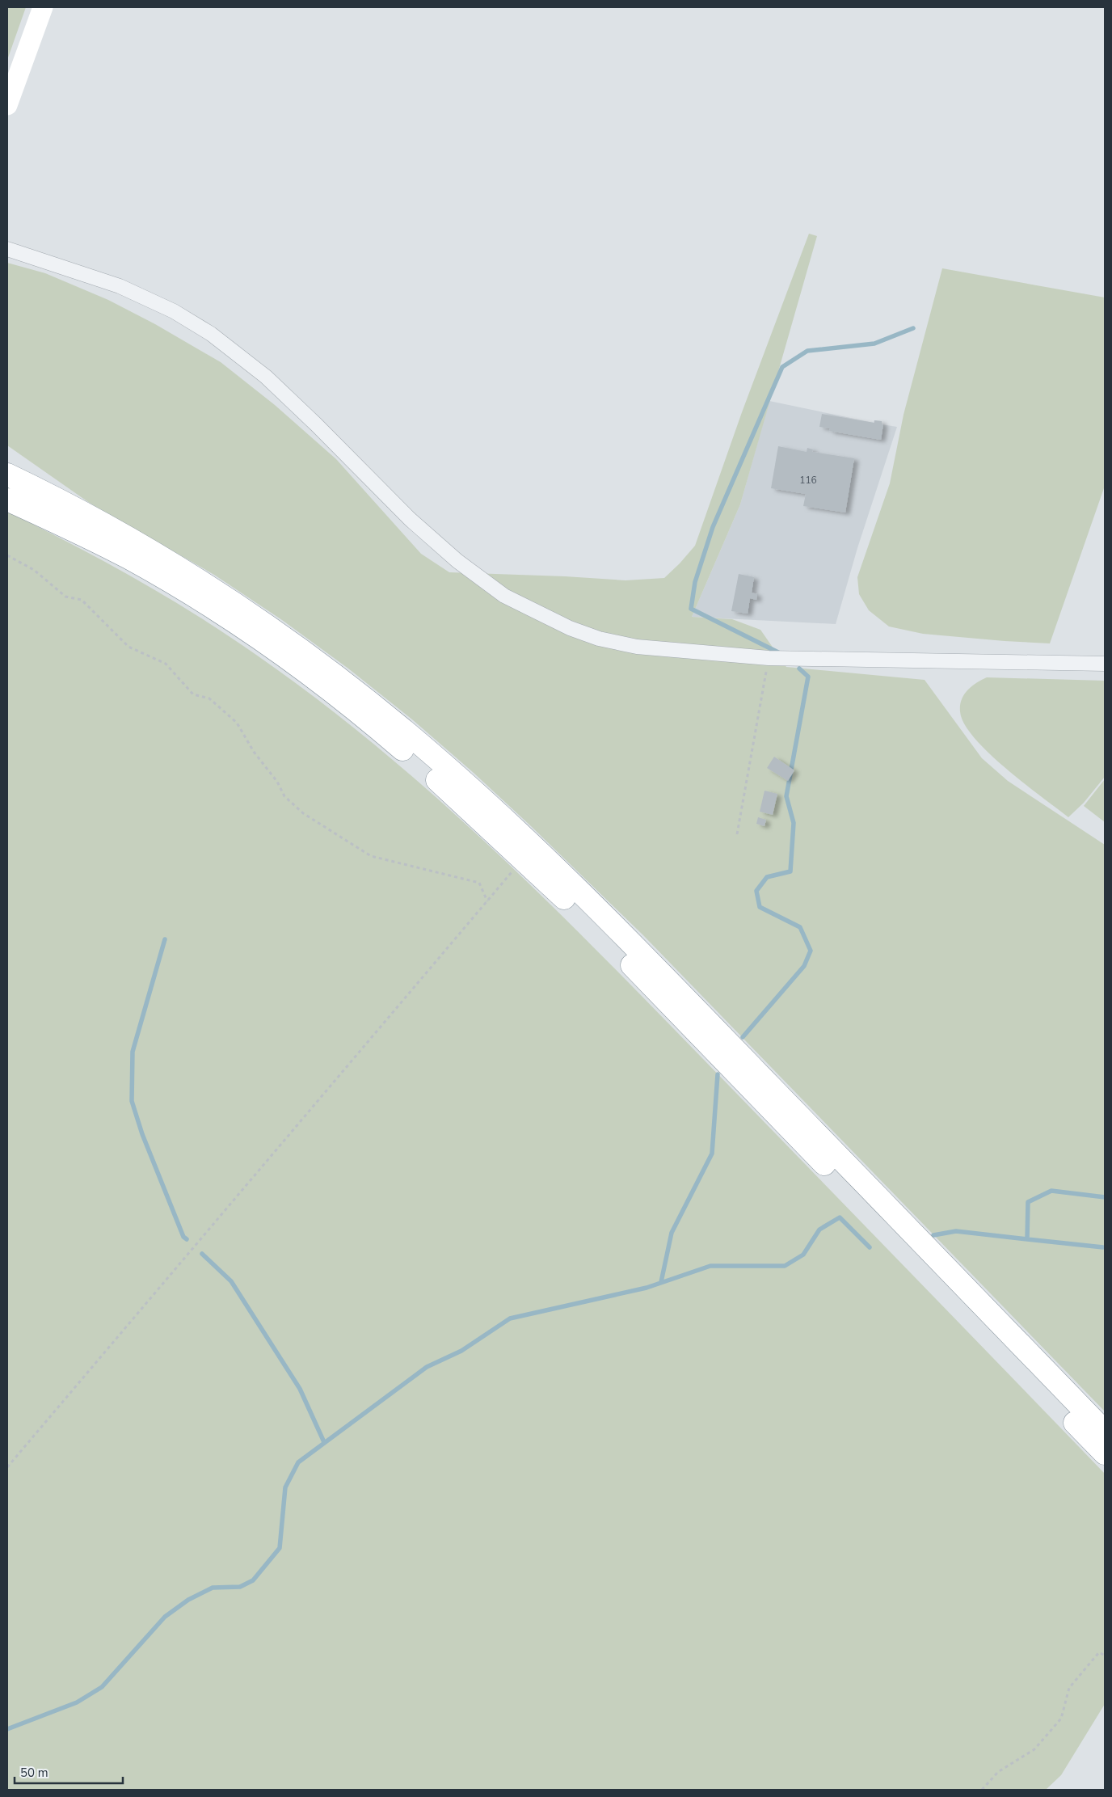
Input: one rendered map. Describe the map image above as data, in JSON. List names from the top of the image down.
{
  "house_numbers": ["116"],
  "scale_bar": "50 m"
}
